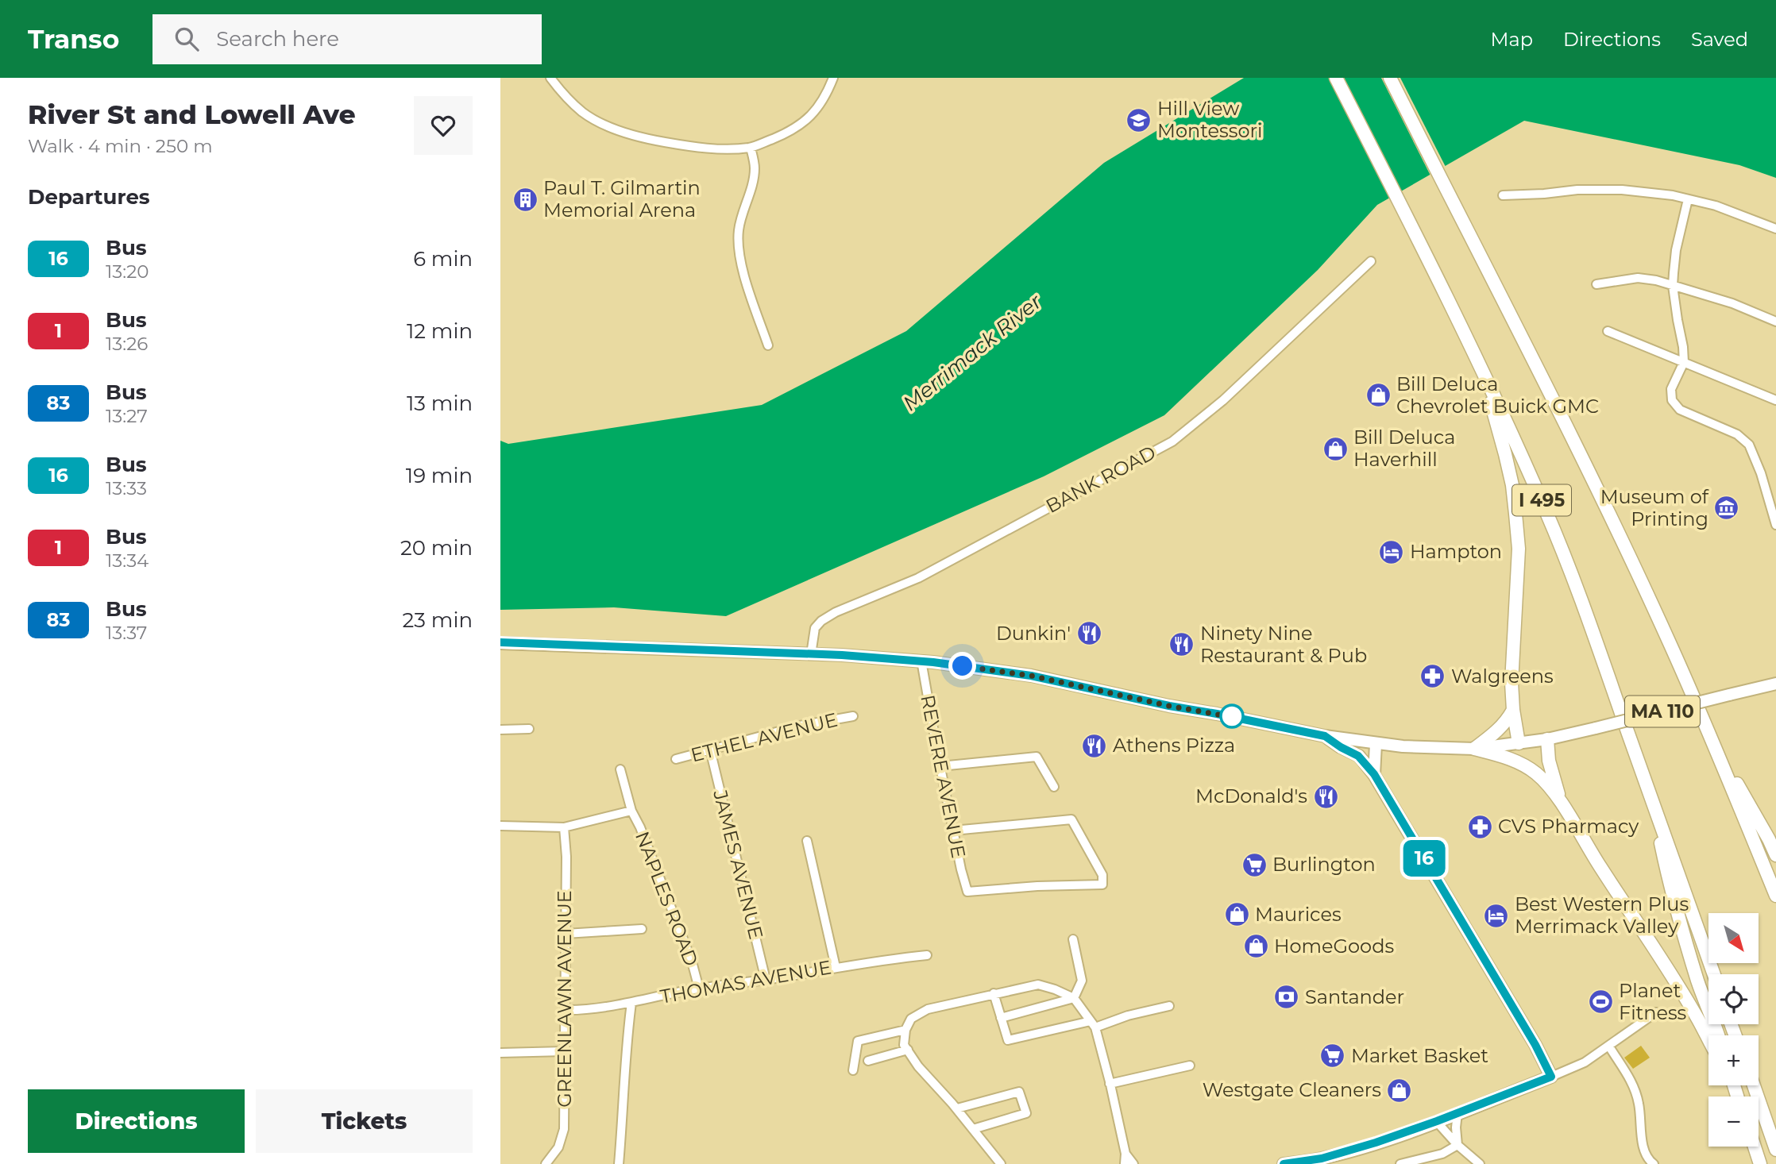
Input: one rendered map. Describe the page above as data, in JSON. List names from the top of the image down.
{
  "streets": {
    "highway": ["I 495"],
    "main road": ["MA 110"],
    "street": [
      "BANK ROAD",
      "ETHEL AVENUE",
      "REVERE AVENUE",
      "JAMES AVENUE",
      "NAPLES ROAD",
      "THOMAS AVENUE",
      "GREENLAWN AVENUE"
    ]
  },
  "crossings": [
    ["BANK ROAD", "MA 110"],
    ["MA 110", "REVERE AVENUE"],
    ["ETHEL AVENUE", "JAMES AVENUE"],
    ["JAMES AVENUE", "THOMAS AVENUE"],
    ["NAPLES ROAD", "THOMAS AVENUE"],
    ["THOMAS AVENUE", "GREENLAWN AVENUE"]
  ],
  "water": ["Merrimack River"],
  "places": {
    "school or university": ["Hill View Montessori"],
    "building": ["Paul T. Gilmartin Memorial Arena"],
    "shop": [
      "Bill Deluca Chevrolet Buick GMC",
      "Bill Deluca Haverhill",
      "Maurices",
      "HomeGoods",
      "Westgate Cleaners"
    ],
    "museum": ["Museum of Printing"],
    "hotel": ["Hampton", "Best Western Plus Merrimack Valley"],
    "restaurant": [
      "Dunkin'",
      "Ninety Nine Restaurant & Pub",
      "Athens Pizza",
      "McDonald's"
    ],
    "pharmacy": ["Walgreens", "CVS Pharmacy"],
    "supermarket": ["Burlington", "Market Basket"],
    "bank": ["Santander"],
    "sports": ["Planet Fitness"]
  },
  "lines": ["bus line 16"],
  "north": "bottom right",
  "page": {
    "header": "Transo",
    "search": "Search here",
    "nav": ["Map", "Directions", "Saved"],
    "heading": [
      ["River St and Lowell Ave", "Walk · 4 min · 250 m"],
      "Departures"
    ],
    "on_map": "16",
    "list": [
      {
        "mark": "16",
        "name": "Bus",
        "note": "13:20",
        "value": "6 min"
      },
      {
        "mark": "1",
        "name": "Bus",
        "note": "13:26",
        "value": "12 min"
      },
      {
        "mark": "83",
        "name": "Bus",
        "note": "13:27",
        "value": "13 min"
      },
      {
        "mark": "16",
        "name": "Bus",
        "note": "13:33",
        "value": "19 min"
      },
      {
        "mark": "1",
        "name": "Bus",
        "note": "13:34",
        "value": "20 min"
      },
      {
        "mark": "83",
        "name": "Bus",
        "note": "13:37",
        "value": "23 min"
      }
    ],
    "map_buttons": ["+", "−"],
    "buttons": ["Directions", "Tickets"]
  }
}
